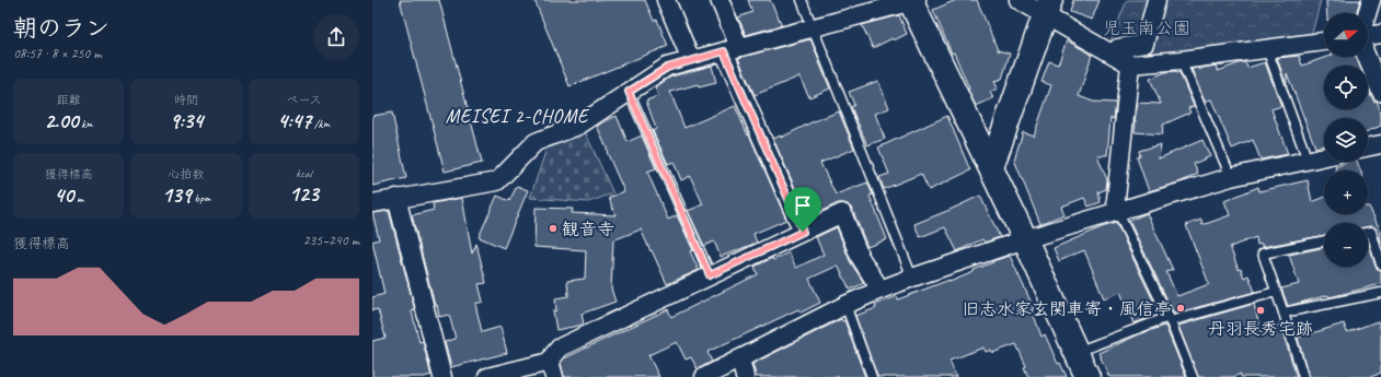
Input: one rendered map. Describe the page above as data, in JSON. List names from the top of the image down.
{
  "districts": ["MEISEI 2-CHOME"],
  "parks": ["児玉南公園"],
  "places": ["観音寺", "旧志水家玄関車寄・風信亭", "丹羽長秀宅跡"],
  "north": "right",
  "page": {
    "heading": ["朝のラン", "08:57 · 8 × 250 m"],
    "map_buttons": ["+", "−"],
    "stats": [
      ["距離", "2.00 km"],
      ["時間", "9:34"],
      ["ペース", "4:47 /km"],
      ["獲得標高", "40 m"],
      ["心拍数", "139 bpm"],
      ["kcal", "123"]
    ],
    "chart": ["獲得標高", "235–240 m"]
  }
}
